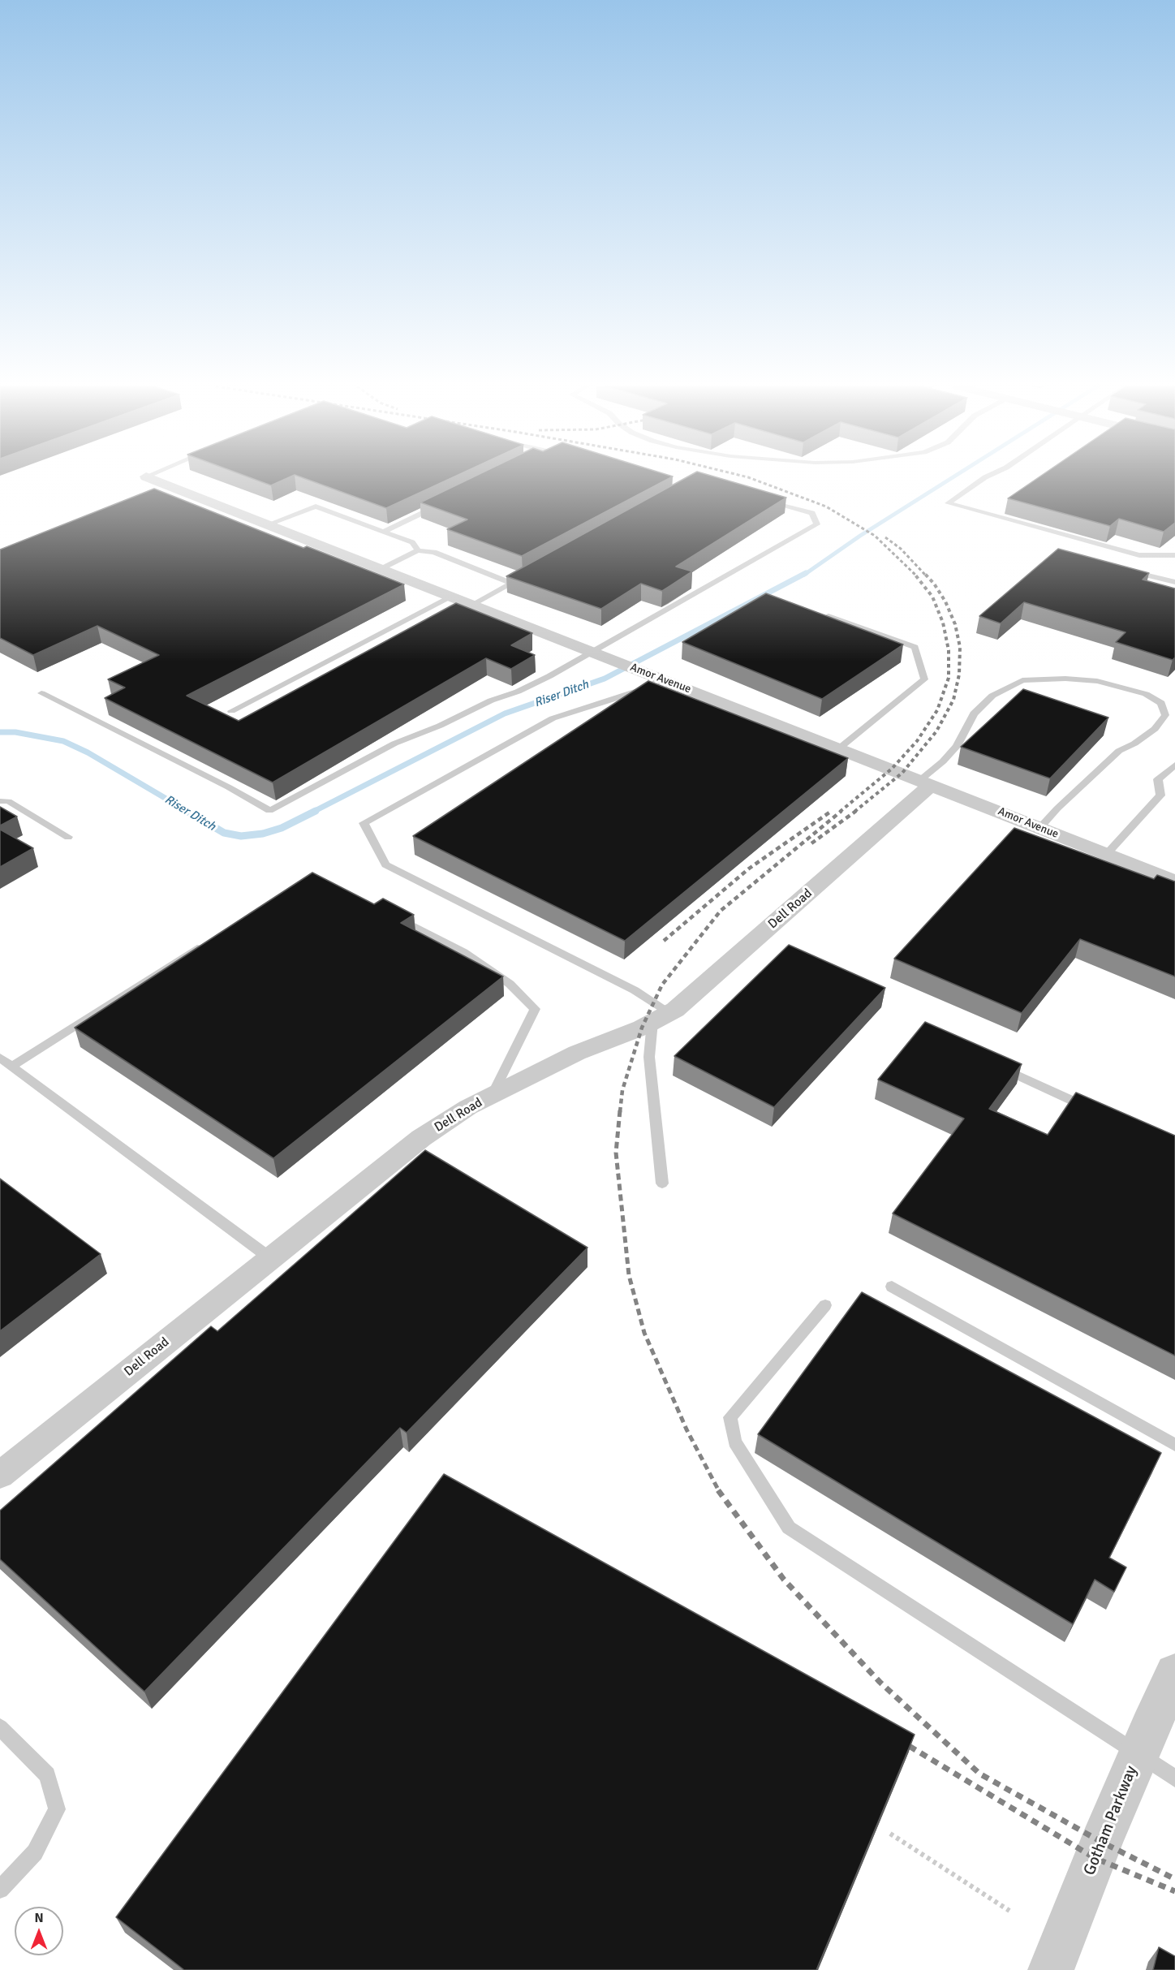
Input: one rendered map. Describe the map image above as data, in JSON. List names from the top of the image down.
{
  "streets": {
    "street": ["Amor Avenue", "Dell Road", "Gotham Parkway"]
  },
  "crossings": [
    ["Amor Avenue", "Dell Road"]
  ],
  "water": ["Riser Ditch"],
  "north": "top"
}
